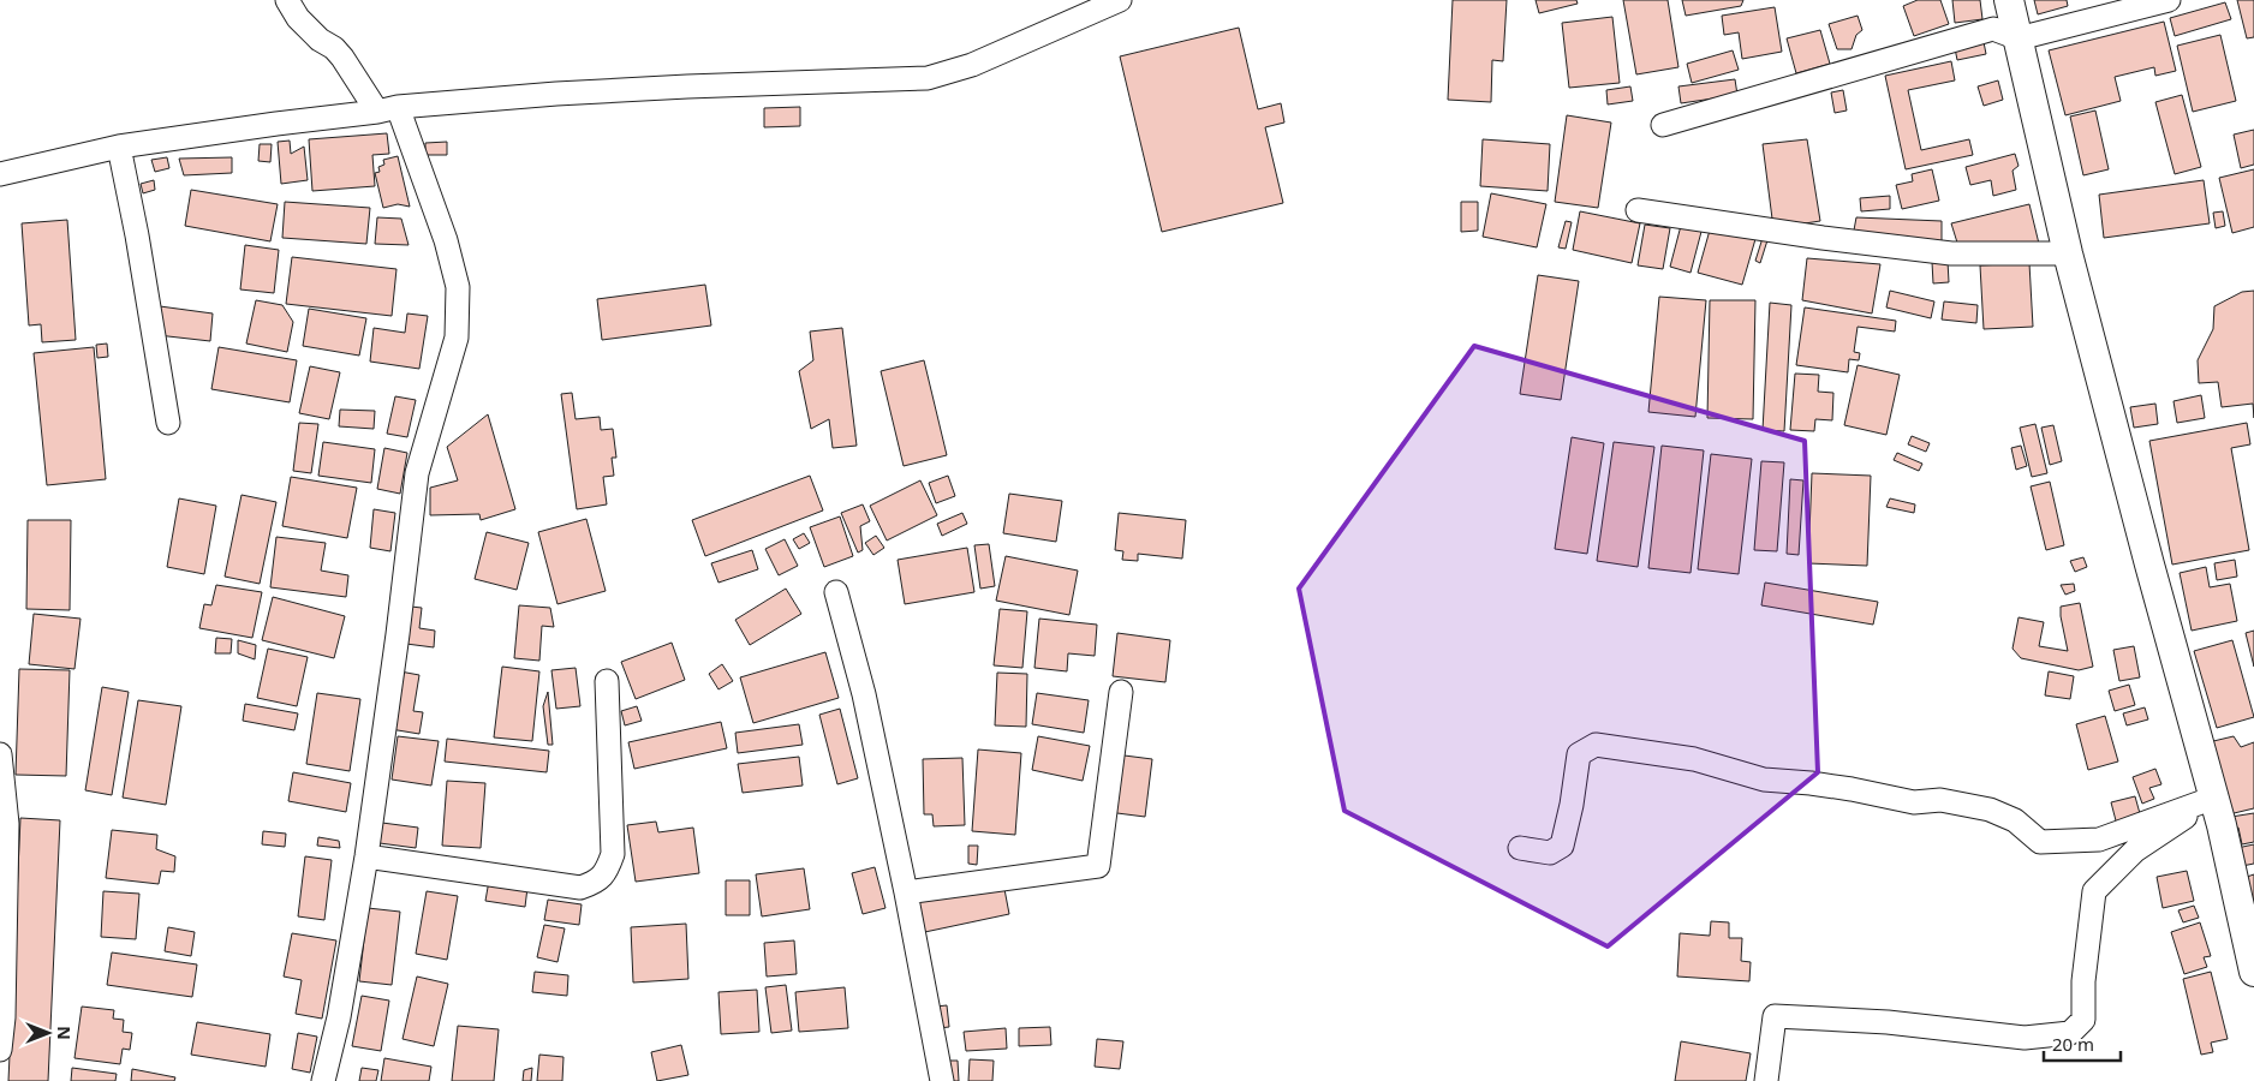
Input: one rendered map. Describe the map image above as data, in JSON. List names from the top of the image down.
{
  "scale_bar": "20 m",
  "north": "right"
}
